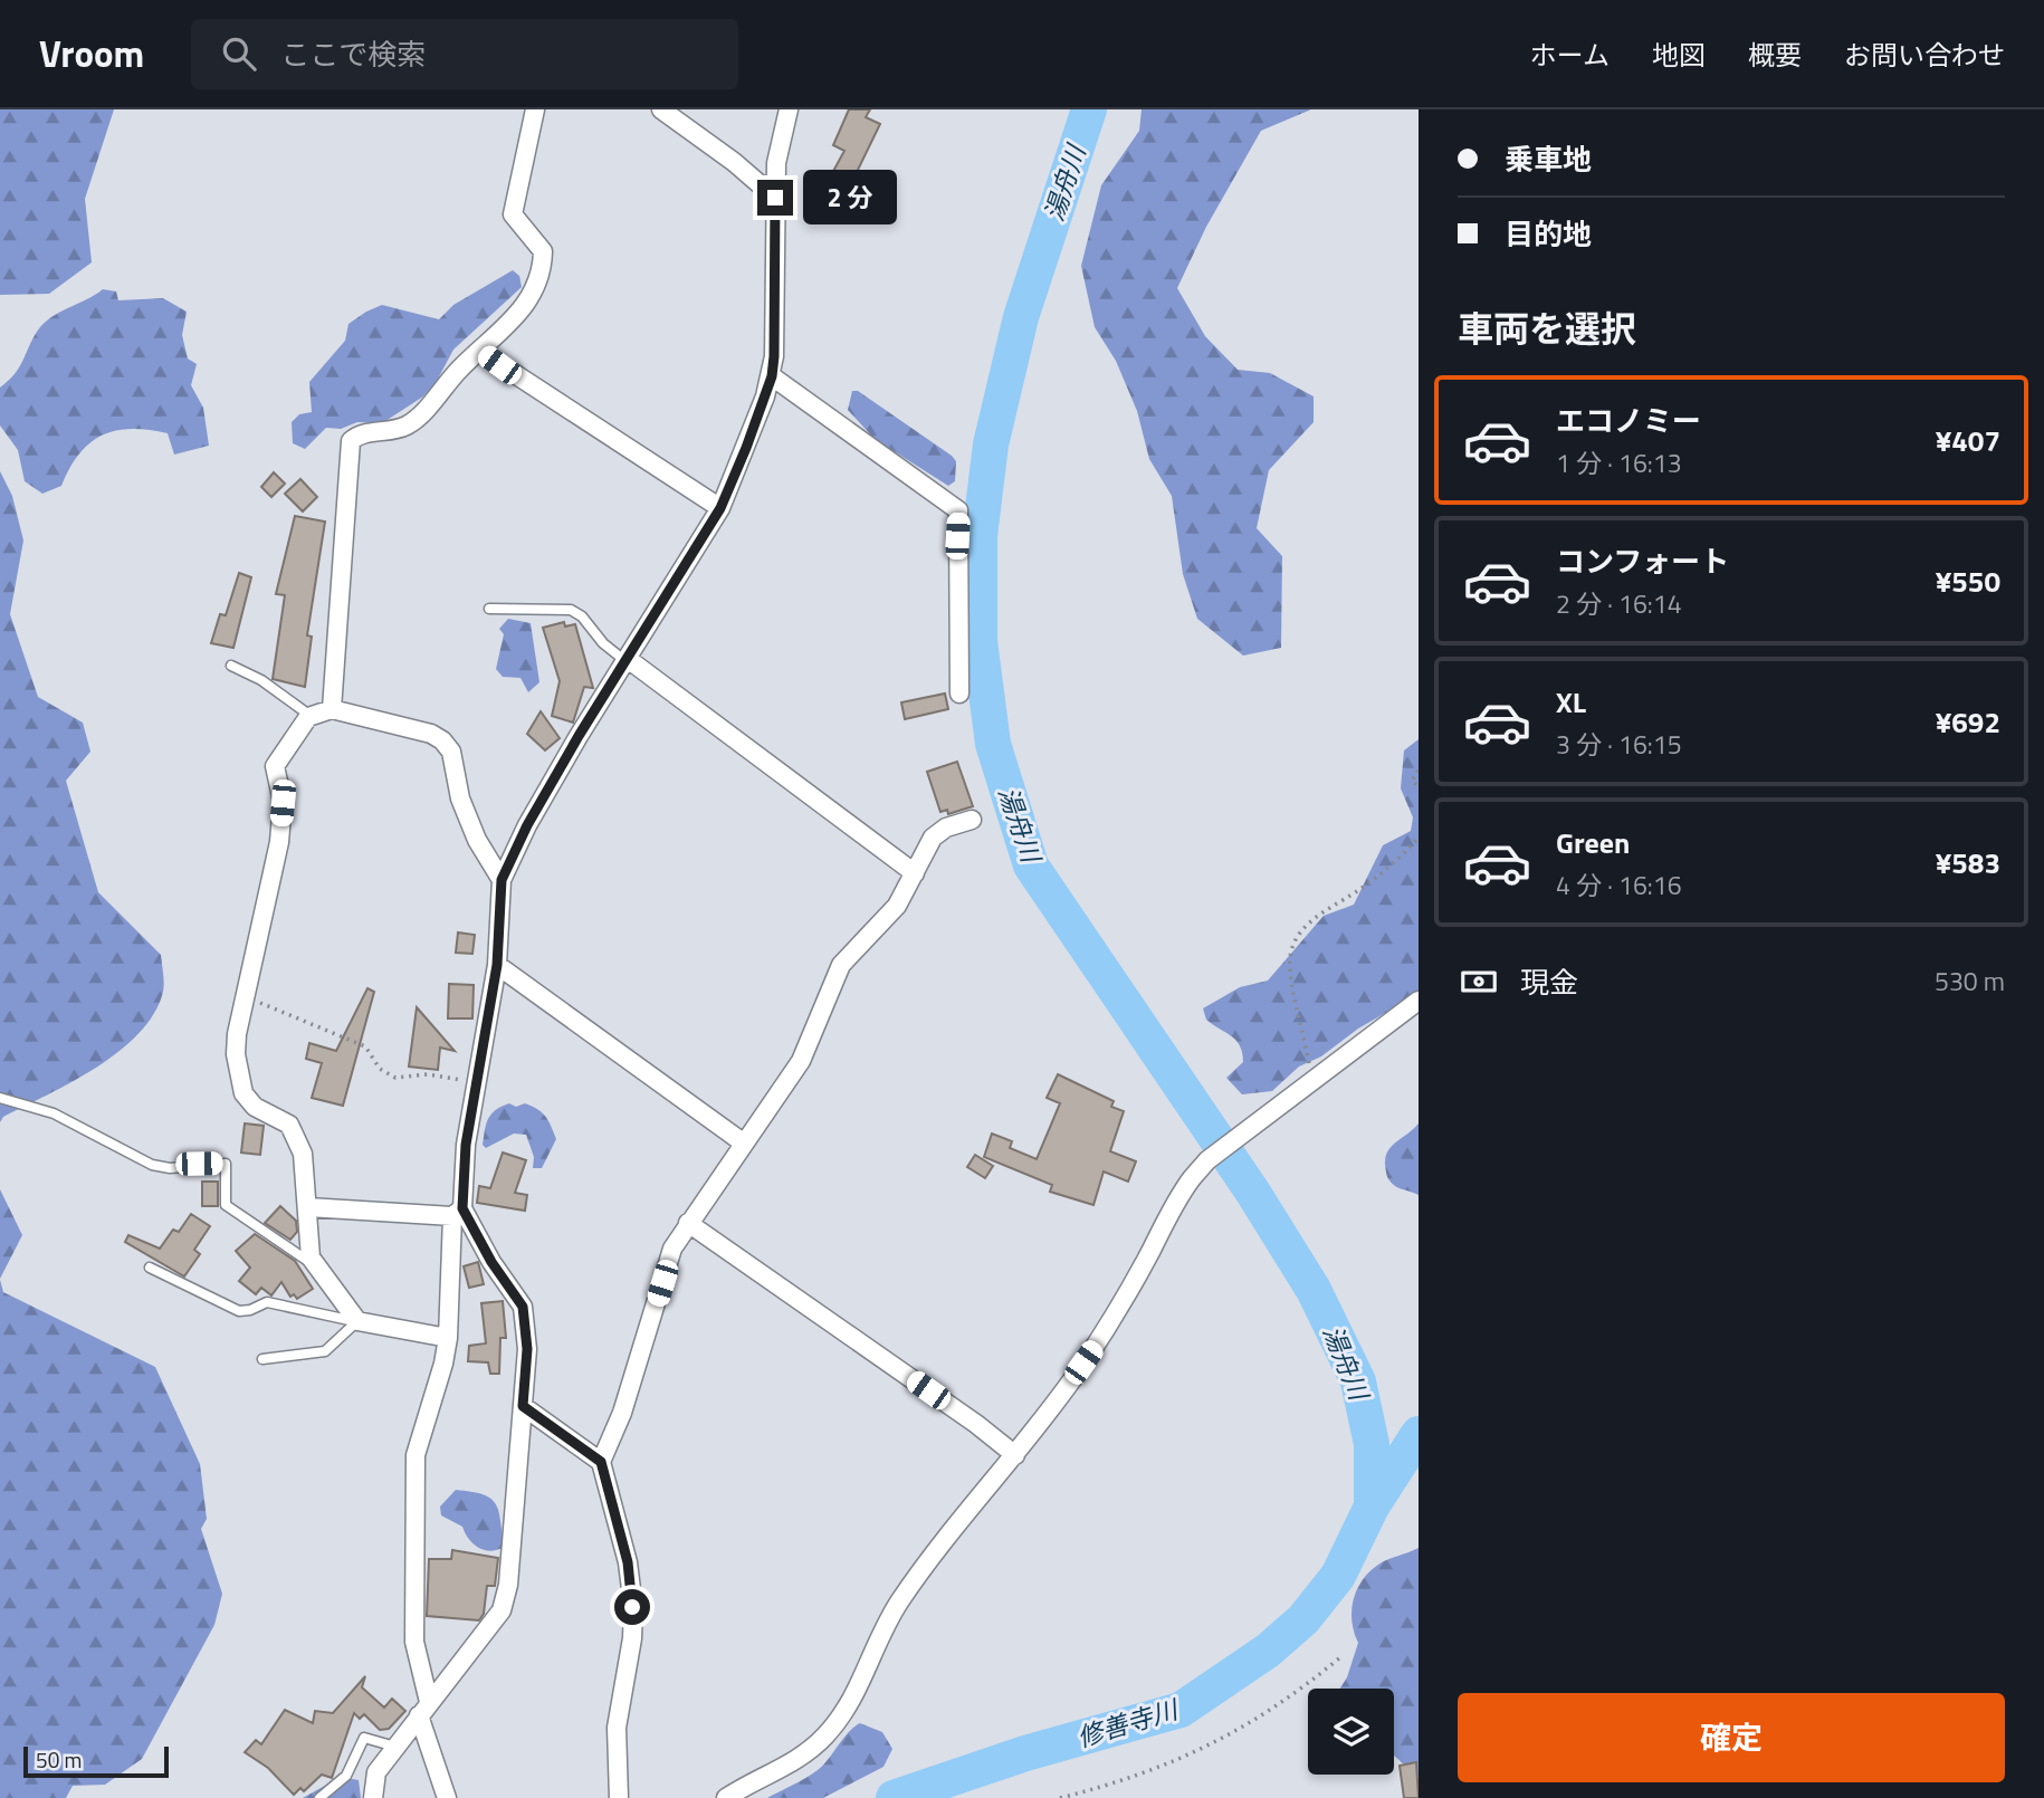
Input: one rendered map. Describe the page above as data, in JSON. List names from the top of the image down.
{
  "water": ["湯舟川", "修善寺川"],
  "scale_bar": "50 m",
  "page": {
    "header": "Vroom",
    "search": "ここで検索",
    "nav": [
      "ホーム",
      "地図",
      "概要",
      "お問い合わせ"
    ],
    "banner": ["乗車地", "目的地"],
    "bubble": "2 分",
    "heading": "車両を選択",
    "list": [
      {
        "name": "エコノミー",
        "note": "1 分 · 16:13",
        "value": "¥407"
      },
      {
        "name": "コンフォート",
        "note": "2 分 · 16:14",
        "value": "¥550"
      },
      {
        "name": "XL",
        "note": "3 分 · 16:15",
        "value": "¥692"
      },
      {
        "name": "Green",
        "note": "4 分 · 16:16",
        "value": "¥583"
      }
    ],
    "pay": ["現金", "530 m"],
    "buttons": "確定",
    "scale": "50 m"
  }
}
